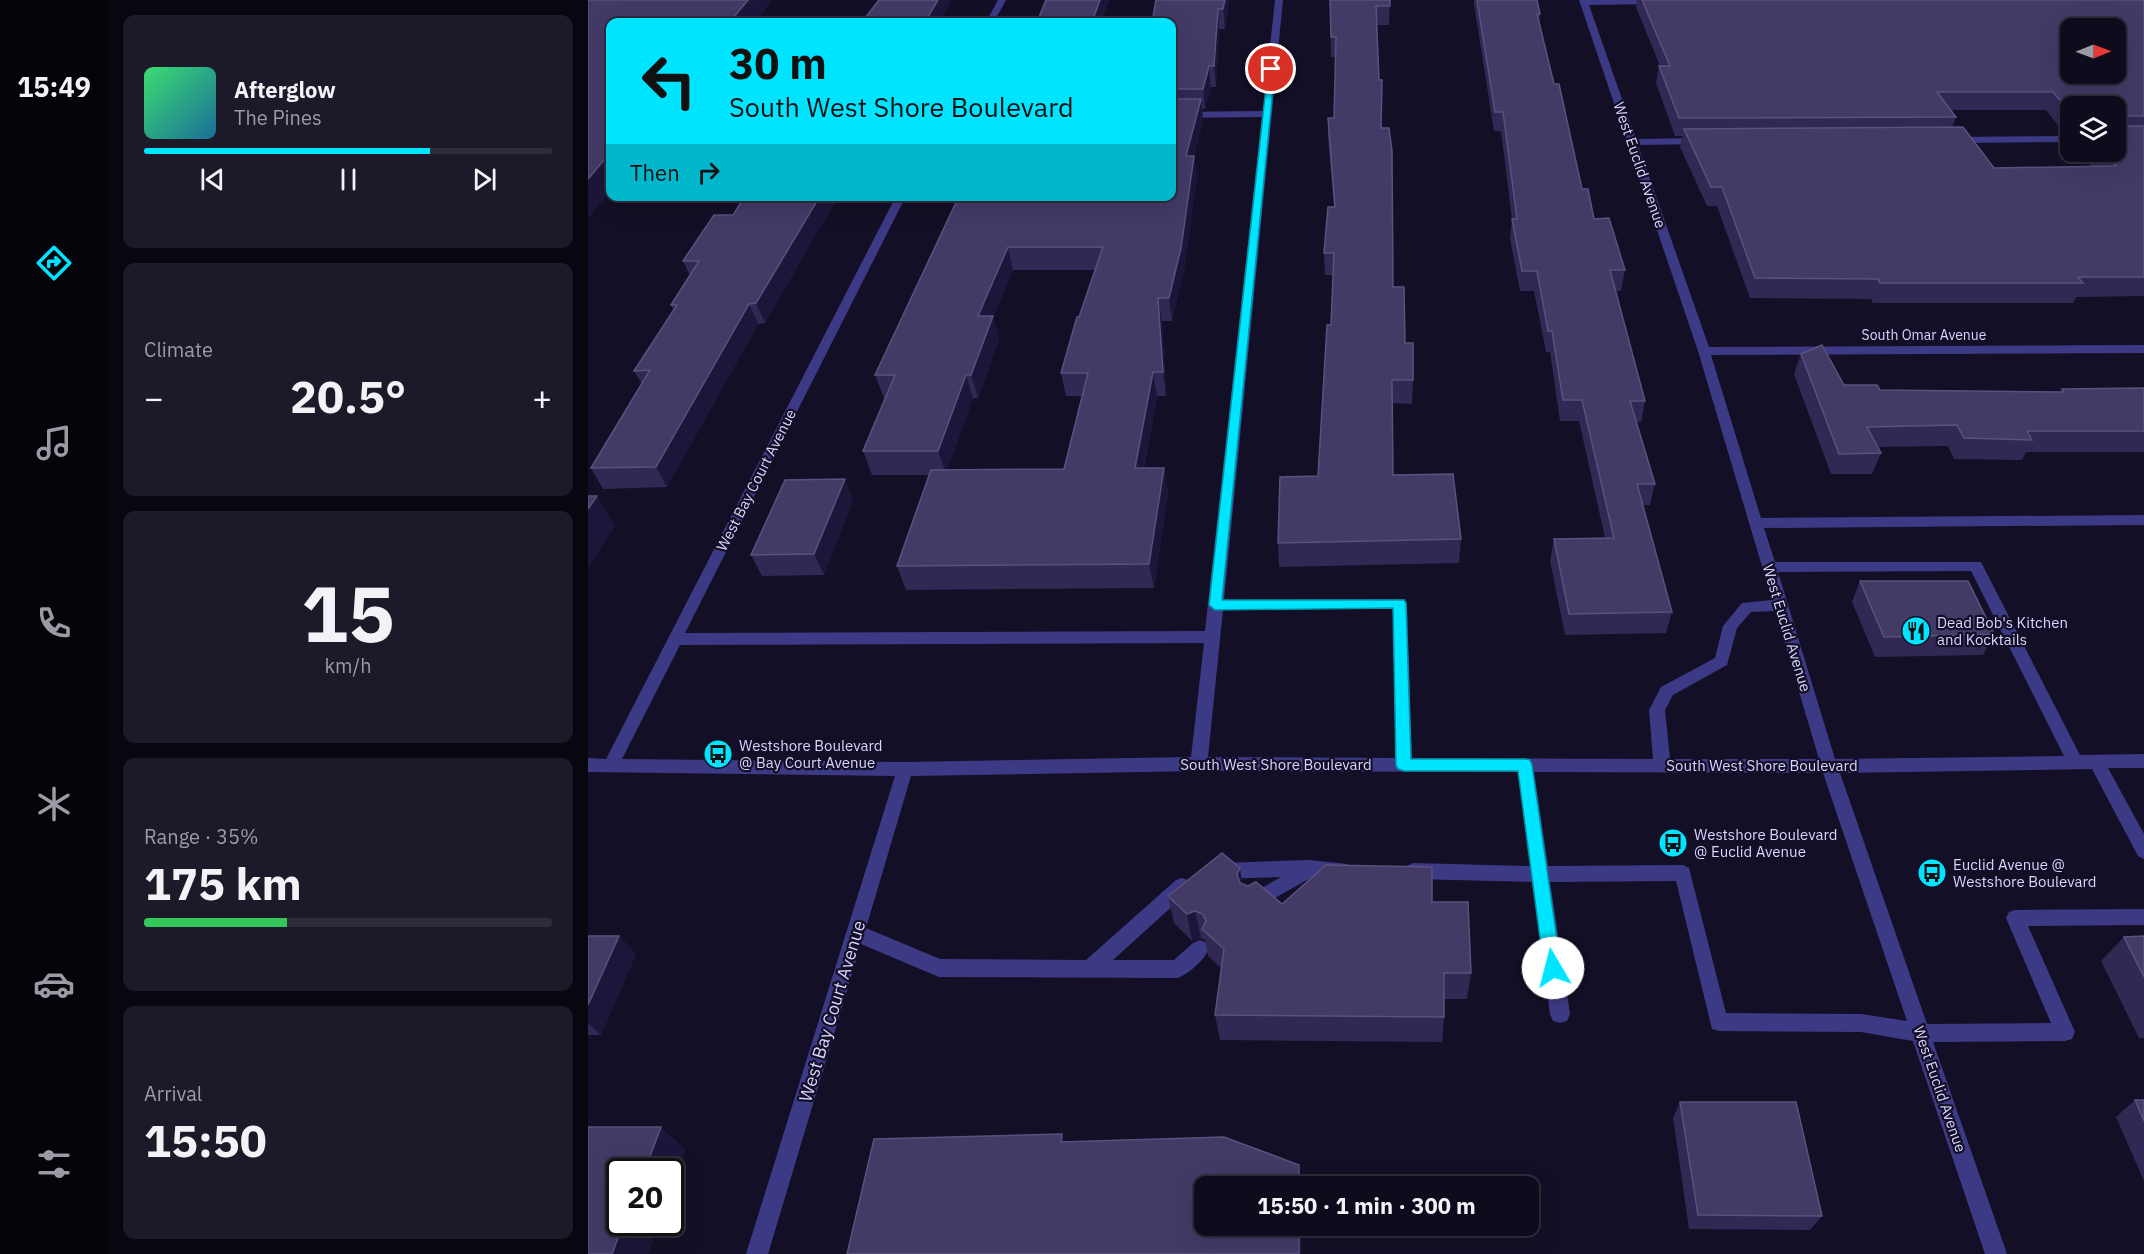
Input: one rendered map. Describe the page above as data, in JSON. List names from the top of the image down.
{
  "streets": {
    "street": [
      "West Euclid Avenue",
      "South Omar Avenue",
      "West Bay Court Avenue",
      "South West Shore Boulevard"
    ]
  },
  "crossings": [
    ["West Euclid Avenue", "South Omar Avenue"],
    ["West Euclid Avenue", "South West Shore Boulevard"],
    ["West Bay Court Avenue", "South West Shore Boulevard"]
  ],
  "places": {
    "restaurant": ["Dead Bob's Kitchen and Kocktails"],
    "bus stop": ["Westshore Boulevard @ Bay Court Avenue", "Westshore Boulevard @ Euclid Avenue", "Euclid Avenue @ Westshore Boulevard"]
  },
  "north": "right",
  "page": {
    "tabs": "15:49",
    "turn": ["30 m", "South West Shore Boulevard"],
    "song": ["Afterglow", "The Pines"],
    "then": "Then",
    "tile": [
      "Climate",
      ["15", "km/h"],
      ["Range · 35%", "175 km"],
      ["Arrival", "15:50"]
    ],
    "heat": ["−", "20.5°", "+"],
    "limit": "20",
    "trip": "15:50 · 1 min · 300 m"
  }
}
